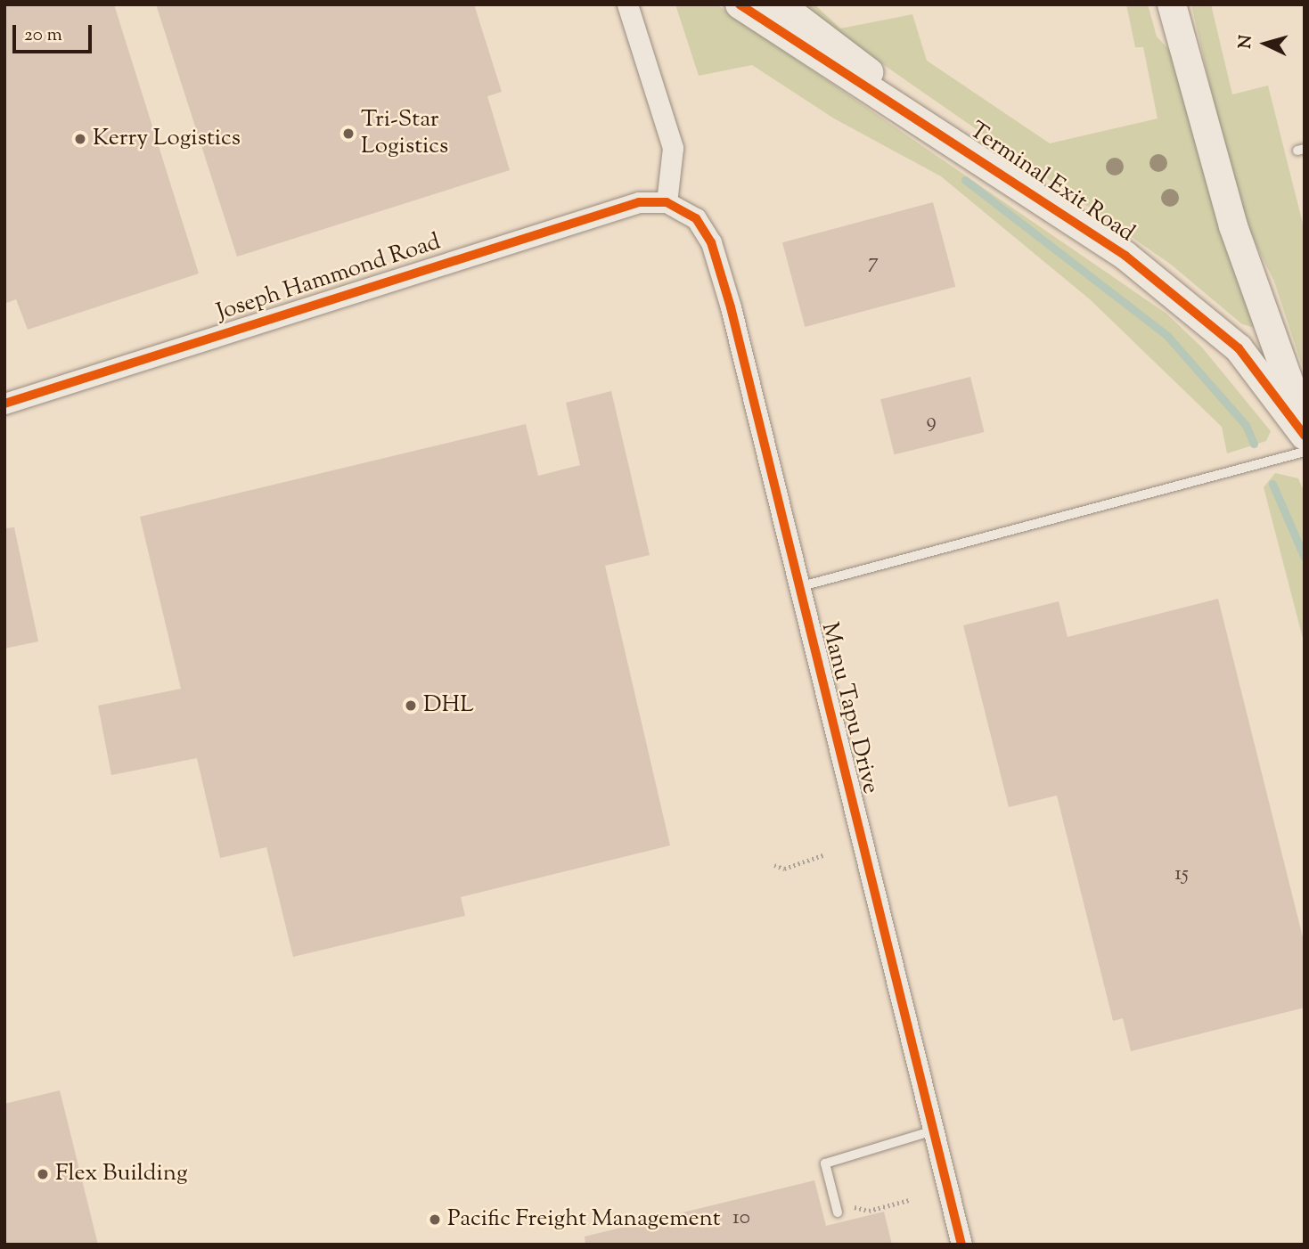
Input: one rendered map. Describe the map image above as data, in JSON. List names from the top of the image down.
{
  "streets": {
    "street": ["Terminal Exit Road", "Joseph Hammond Road", "Manu Tapu Drive"]
  },
  "crossings": [
    ["Joseph Hammond Road", "Manu Tapu Drive"]
  ],
  "places": [
    "Tri-Star Logistics",
    "Kerry Logistics",
    "DHL",
    "Flex Building",
    "Pacific Freight Management"
  ],
  "house_numbers": [
    "7",
    "9",
    "15",
    "10"
  ],
  "scale_bar": "20 m",
  "north": "left"
}
